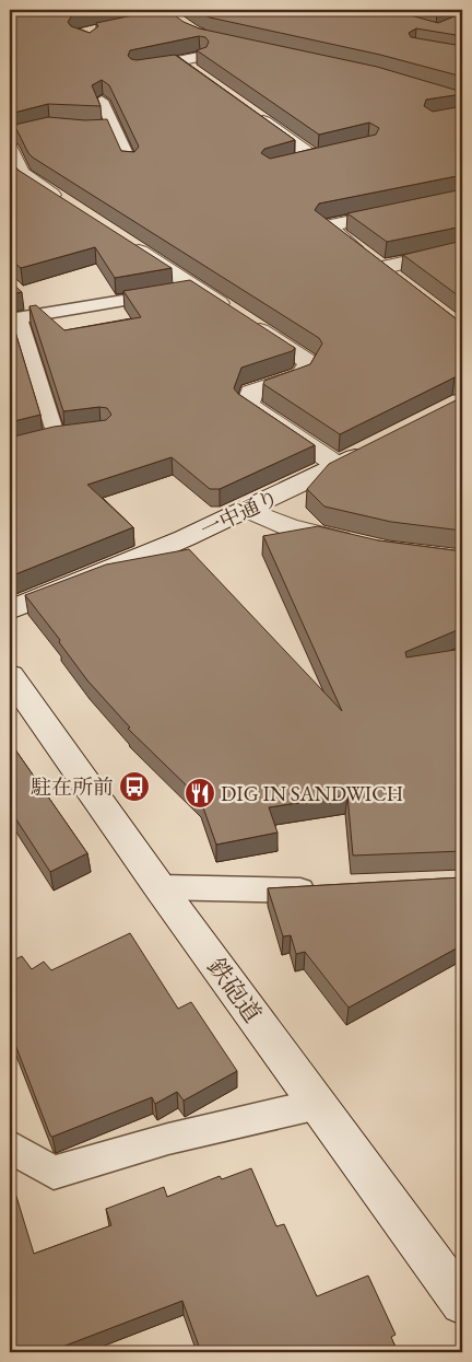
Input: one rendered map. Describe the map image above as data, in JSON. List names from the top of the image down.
{
  "streets": {
    "street": ["一中通り", "鉄砲道"]
  },
  "places": {
    "bus stop": ["駐在所前"],
    "restaurant": ["DIG IN SANDWICH"]
  }
}
